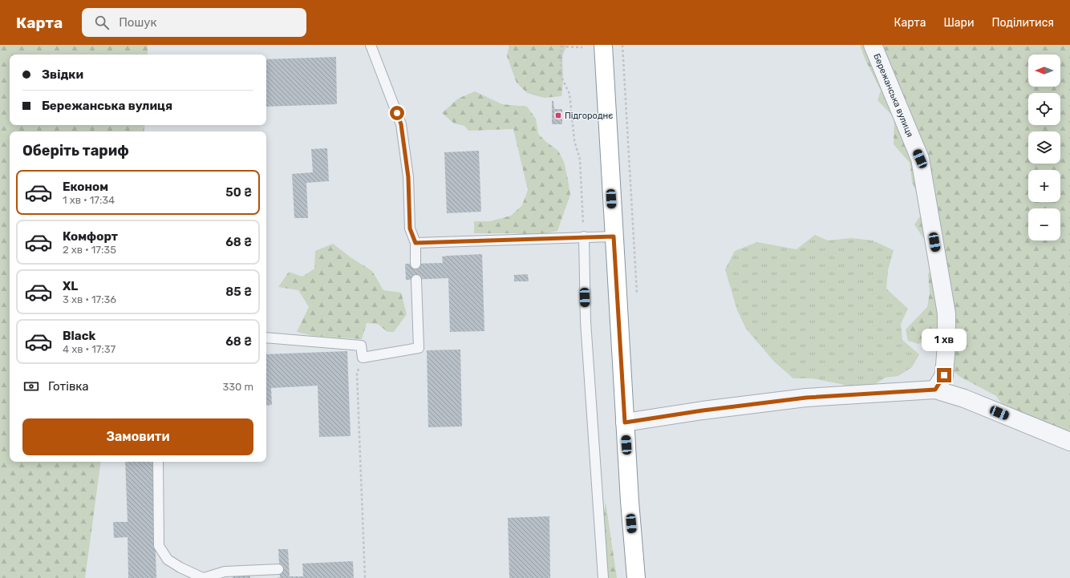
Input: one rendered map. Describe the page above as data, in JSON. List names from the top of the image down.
{
  "streets": {
    "street": ["Бережанська вулиця"]
  },
  "places": {
    "transit": ["Підгороднє"]
  },
  "north": "left",
  "page": {
    "header": "Карта",
    "search": "Пошук",
    "nav": ["Карта", "Шари", "Поділитися"],
    "map_buttons": ["+", "−"],
    "banner": ["Звідки", "Бережанська вулиця"],
    "heading": "Оберіть тариф",
    "list": [
      {
        "name": "Економ",
        "note": "1 хв · 17:34",
        "value": "50 ₴"
      },
      {
        "name": "Комфорт",
        "note": "2 хв · 17:35",
        "value": "68 ₴"
      },
      {
        "name": "XL",
        "note": "3 хв · 17:36",
        "value": "85 ₴"
      },
      {
        "name": "Black",
        "note": "4 хв · 17:37",
        "value": "68 ₴"
      }
    ],
    "bubble": "1 хв",
    "pay": ["Готівка", "330 m"],
    "buttons": "Замовити"
  }
}
